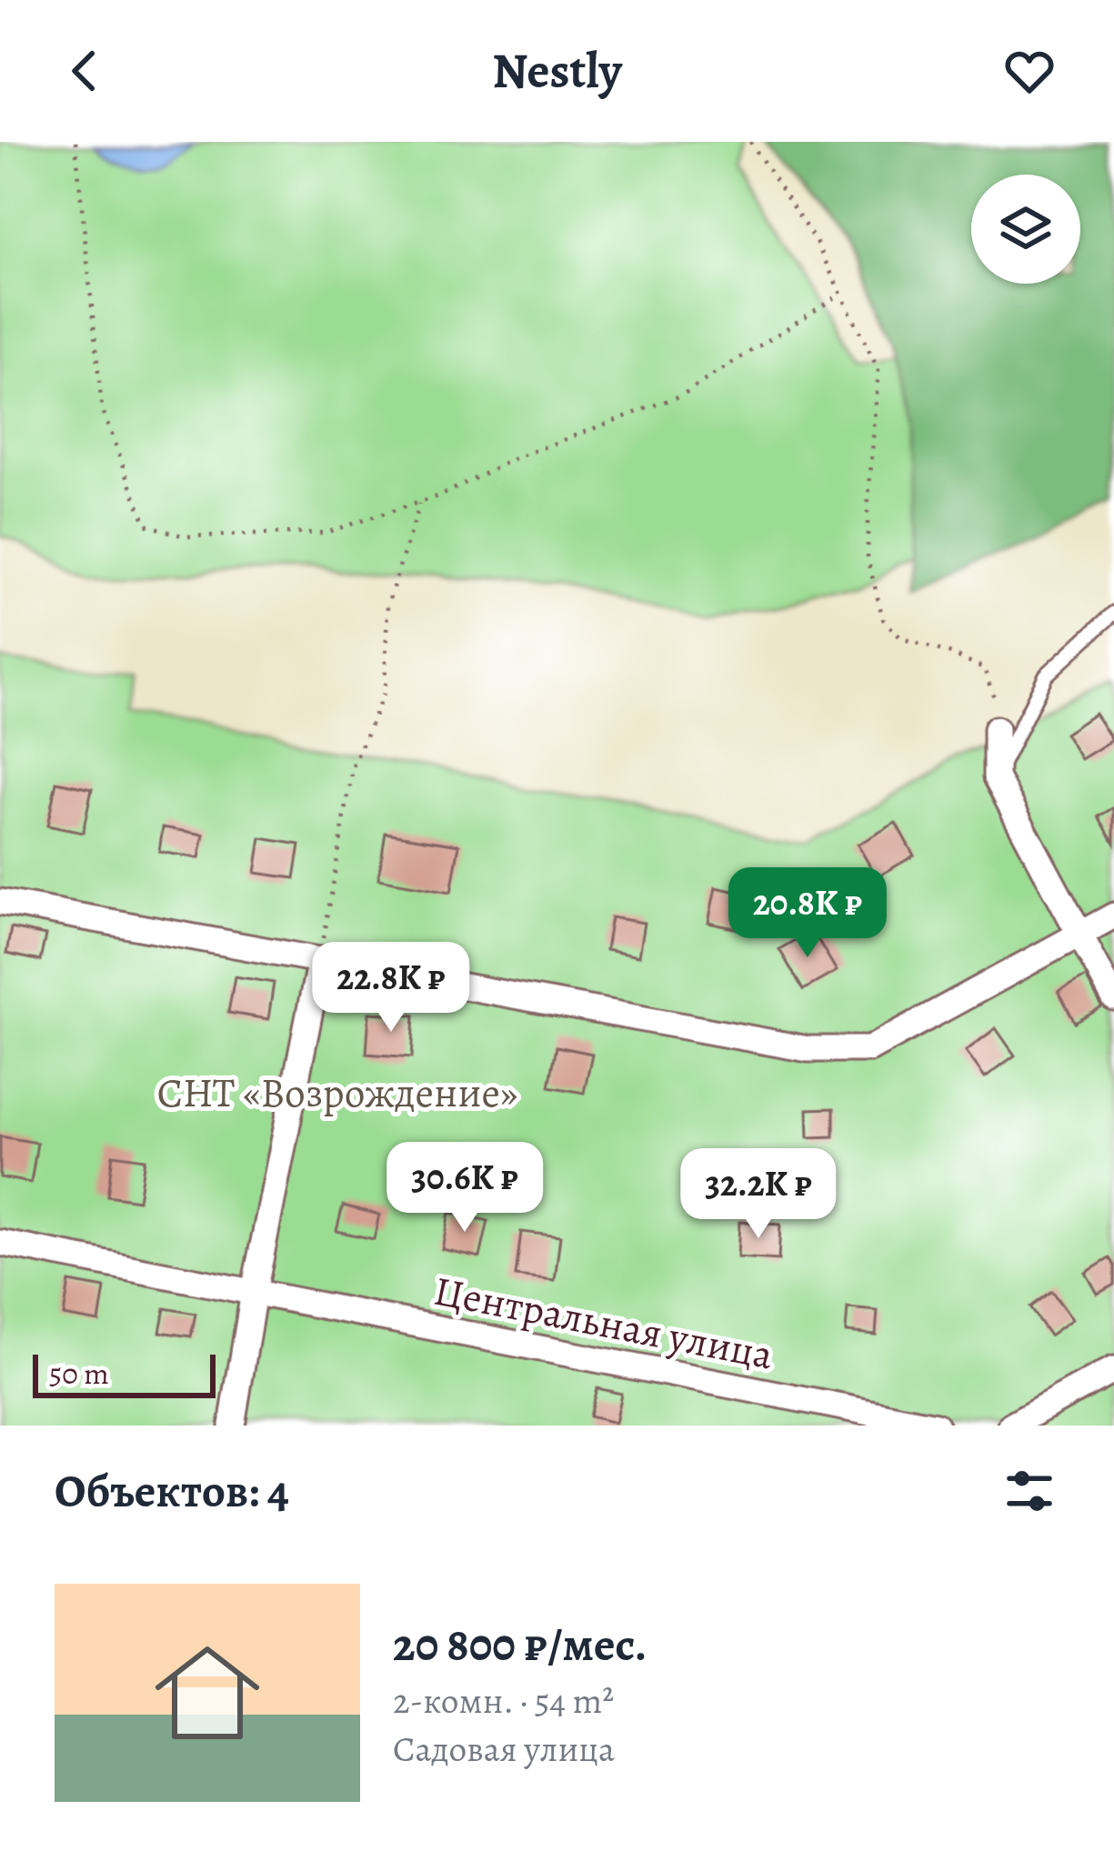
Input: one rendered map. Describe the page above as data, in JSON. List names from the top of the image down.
{
  "streets": {
    "street": ["Центральная улица"]
  },
  "parks": ["СНТ «Возрождение»"],
  "scale_bar": "50 m",
  "page": {
    "header": "Nestly",
    "price": [
      "20.8K ₽",
      "22.8K ₽",
      "30.6K ₽",
      "32.2K ₽"
    ],
    "scale": "50 m",
    "heading": "Объектов: 4",
    "list": [
      {
        "name": "20 800 ₽/мес.",
        "note": "2-комн. · 54 m² · Садовая улица"
      }
    ]
  }
}
